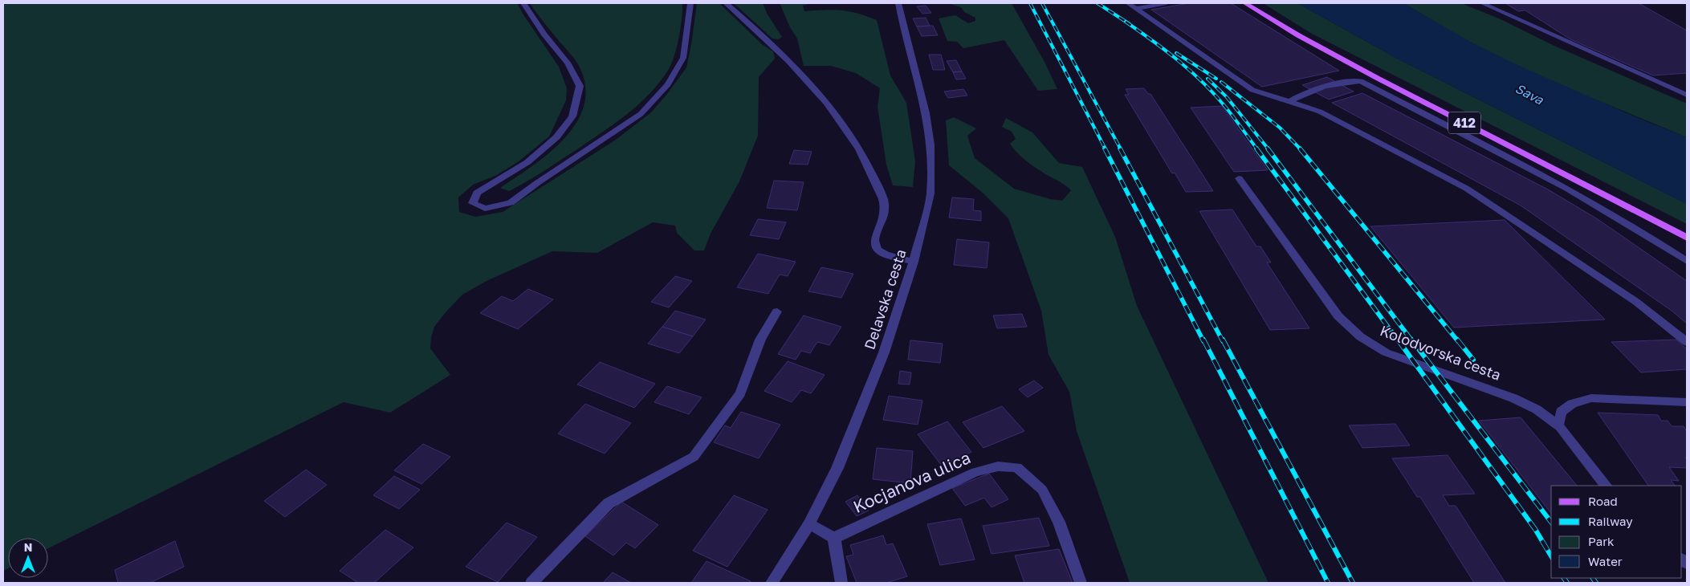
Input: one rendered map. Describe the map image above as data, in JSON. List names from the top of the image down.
{
  "streets": {
    "main road": ["412"],
    "street": ["Delavska cesta", "Kolodvorska cesta", "Kocjanova ulica"]
  },
  "water": ["Sava"],
  "legend": [
    "Road",
    "Railway",
    "Park",
    "Water"
  ],
  "north": "top"
}
